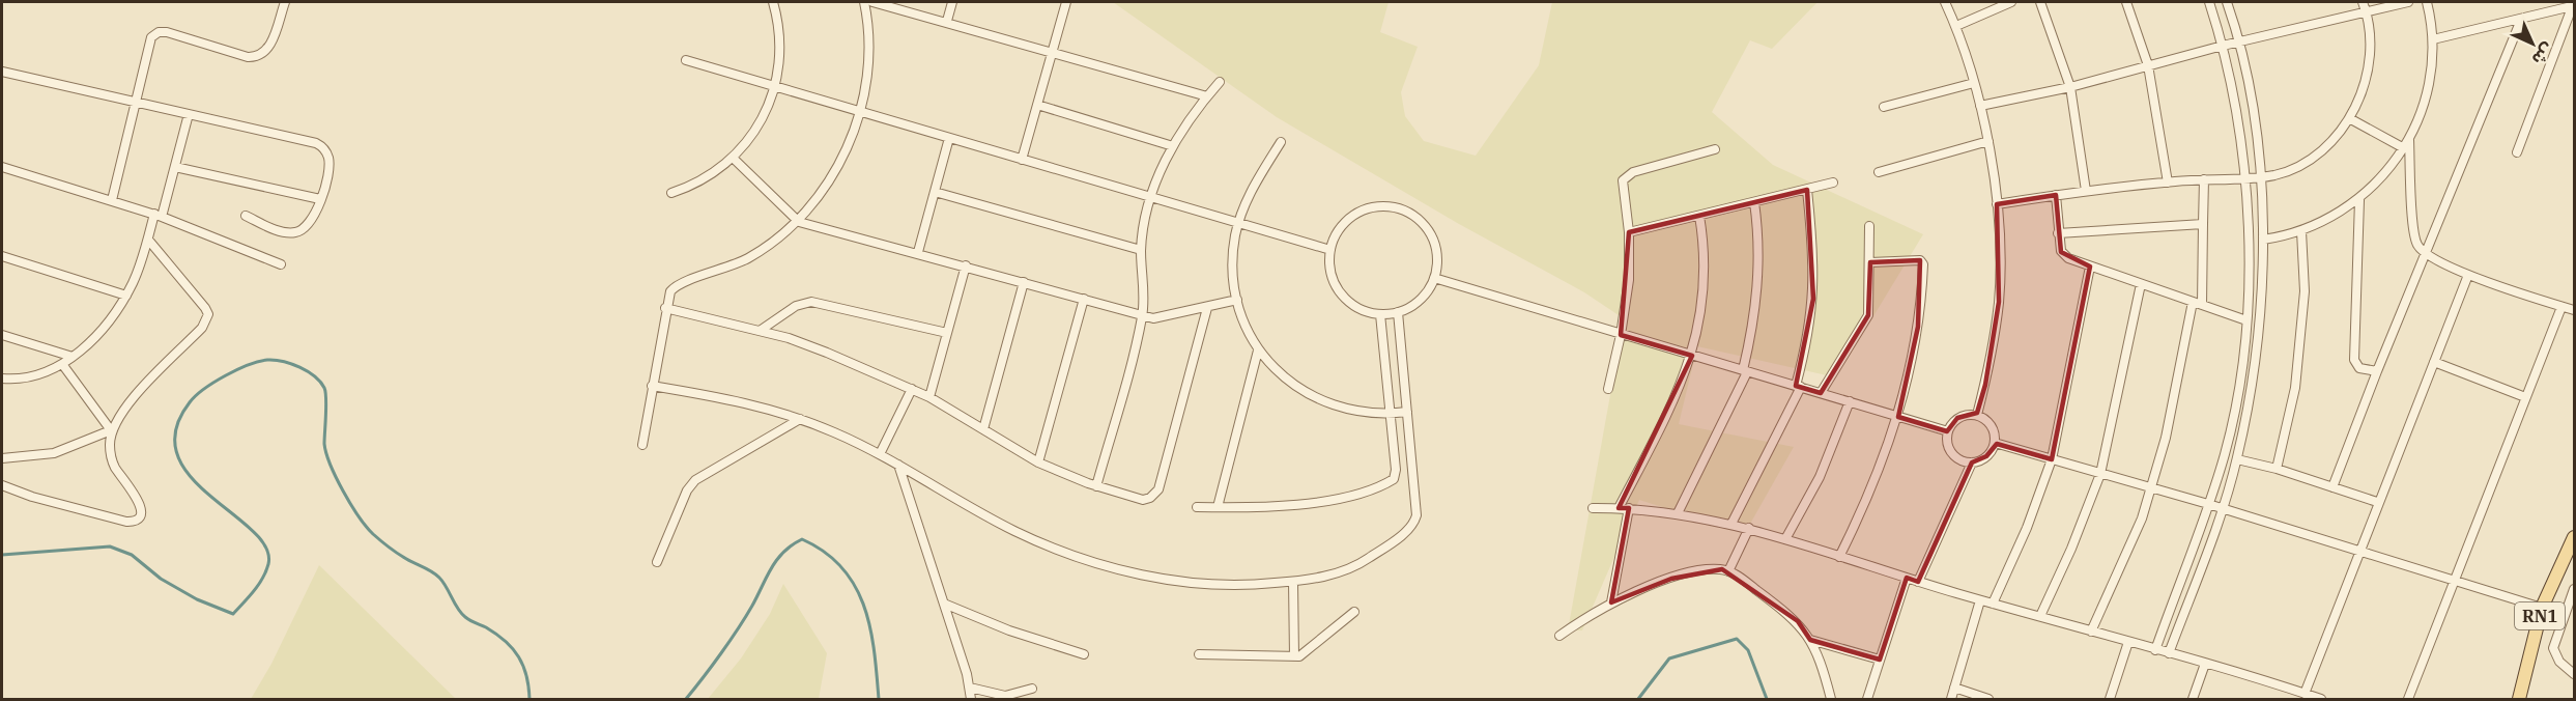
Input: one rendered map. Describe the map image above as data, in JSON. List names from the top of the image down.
{
  "streets": {
    "main road": ["RN1"]
  },
  "north": "bottom right"
}
